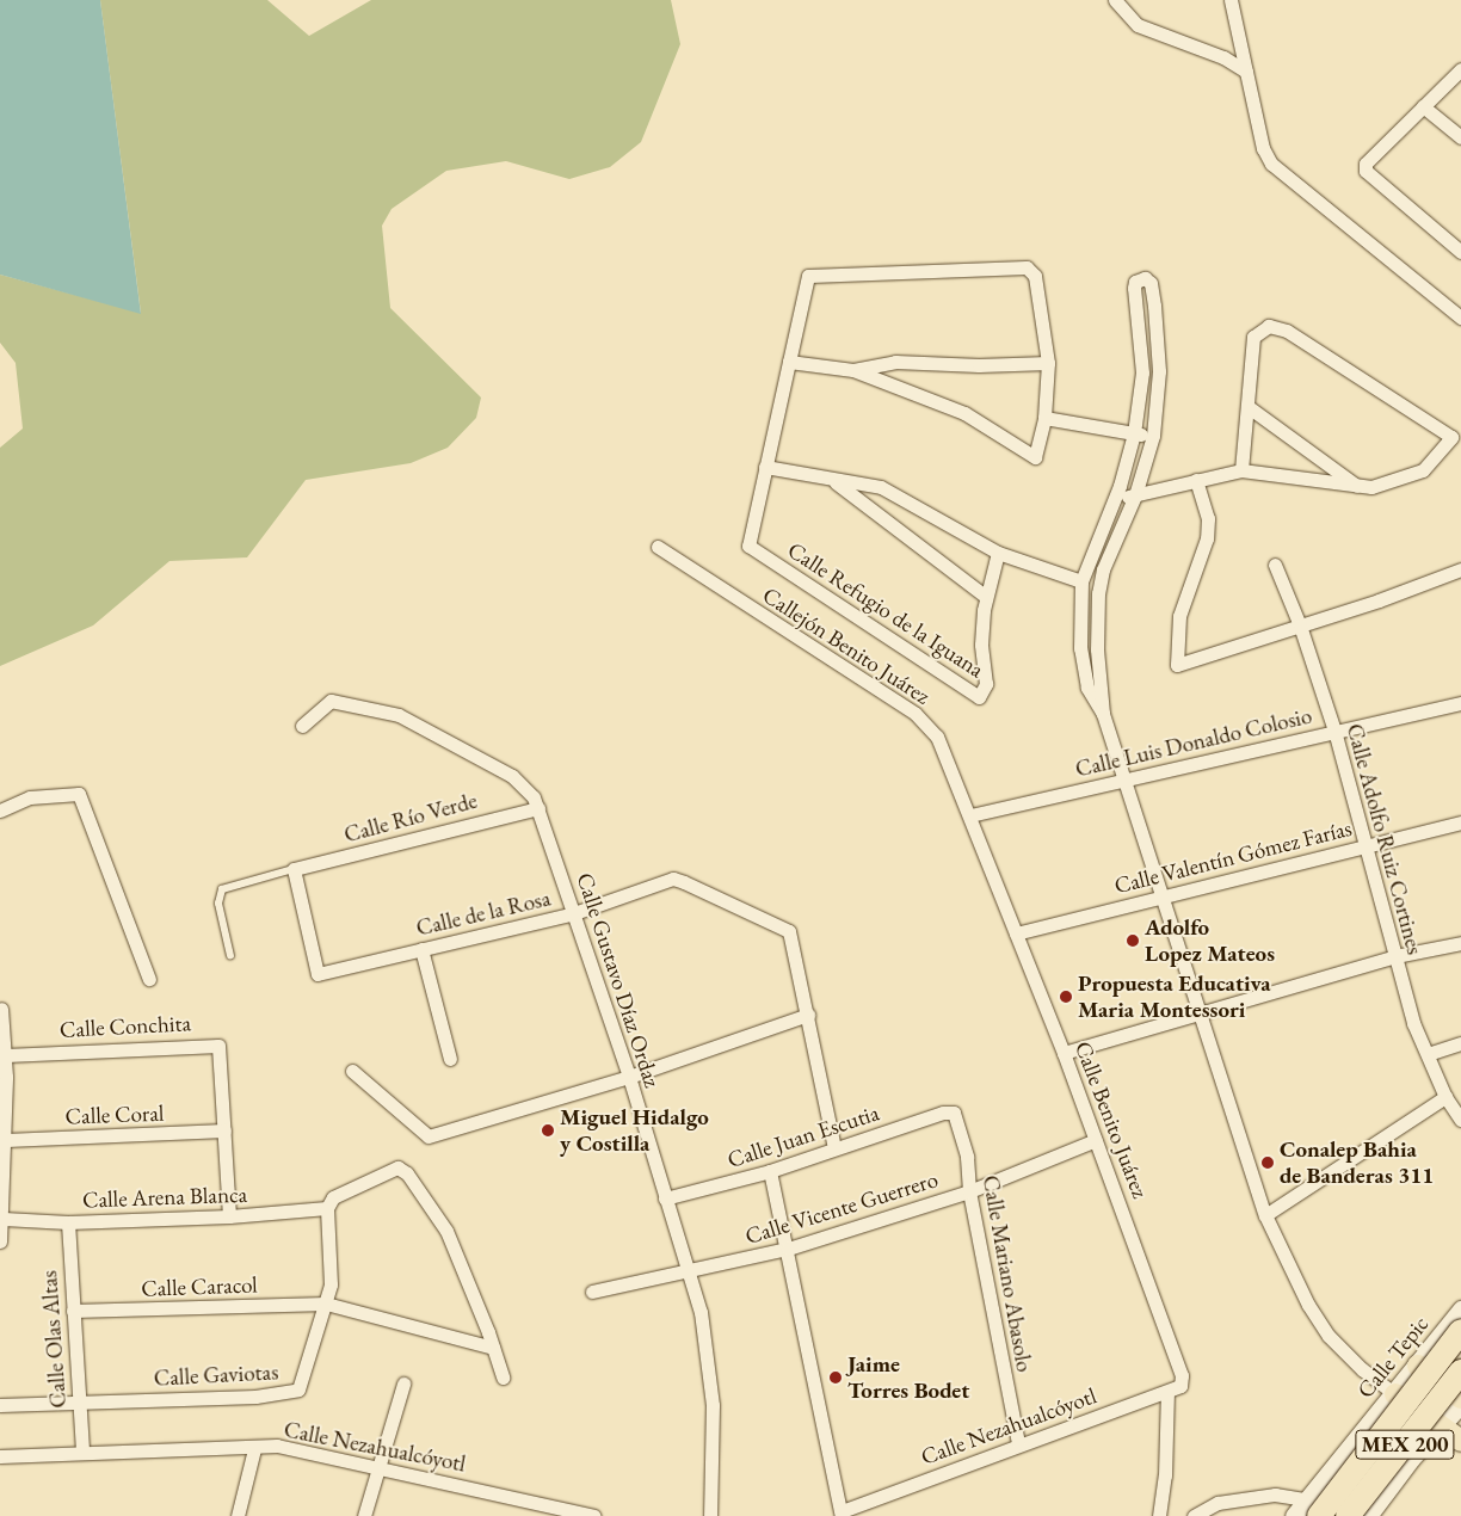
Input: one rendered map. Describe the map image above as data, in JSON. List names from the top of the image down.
{
  "streets": {
    "highway": ["MEX 200"],
    "main road": ["Calle Tepic"],
    "street": [
      "Calle Refugio de la Iguana",
      "Callejón Benito Juárez",
      "Calle Luis Donaldo Colosio",
      "Calle Río Verde",
      "Calle Adolfo Ruiz Cortines",
      "Calle Valentín Gómez Farías",
      "Calle de la Rosa",
      "Calle Gustavo Díaz Ordaz",
      "Calle Conchita",
      "Calle Coral",
      "Calle Benito Juárez",
      "Calle Juan Escutia",
      "Calle Arena Blanca",
      "Calle Vicente Guerrero",
      "Calle Mariano Abasolo",
      "Calle Caracol",
      "Calle Olas Altas",
      "Calle Gaviotas",
      "Calle Nezahualcóyotl"
    ]
  },
  "crossings": [
    ["Callejón Benito Juárez", "Calle Luis Donaldo Colosio"],
    ["Callejón Benito Juárez", "Calle Benito Juárez"],
    ["Calle Luis Donaldo Colosio", "Calle Adolfo Ruiz Cortines"],
    ["Calle Luis Donaldo Colosio", "Calle Benito Juárez"],
    ["Calle Río Verde", "Calle de la Rosa"],
    ["Calle Río Verde", "Calle Gustavo Díaz Ordaz"],
    ["Calle Adolfo Ruiz Cortines", "Calle Valentín Gómez Farías"],
    ["Calle Valentín Gómez Farías", "Calle Benito Juárez"],
    ["Calle de la Rosa", "Calle Gustavo Díaz Ordaz"],
    ["Calle Gustavo Díaz Ordaz", "Calle Juan Escutia"],
    ["Calle Gustavo Díaz Ordaz", "Calle Vicente Guerrero"],
    ["Calle Conchita", "Calle Coral"],
    ["Calle Conchita", "Calle Arena Blanca"],
    ["Calle Benito Juárez", "Calle Vicente Guerrero"],
    ["Calle Benito Juárez", "Calle Nezahualcóyotl"],
    ["Calle Juan Escutia", "Calle Mariano Abasolo"],
    ["Calle Arena Blanca", "Calle Olas Altas"],
    ["Calle Arena Blanca", "Calle Gaviotas"],
    ["Calle Vicente Guerrero", "Calle Mariano Abasolo"],
    ["Calle Mariano Abasolo", "Calle Nezahualcóyotl"],
    ["Calle Caracol", "Calle Olas Altas"],
    ["Calle Caracol", "Calle Gaviotas"],
    ["Calle Olas Altas", "Calle Gaviotas"],
    ["Calle Olas Altas", "Calle Nezahualcóyotl"],
    ["Calle Tepic", "MEX 200"]
  ],
  "places": [
    "Adolfo Lopez Mateos",
    "Propuesta Educativa Maria Montessori",
    "Miguel Hidalgo y Costilla",
    "Conalep Bahia de Banderas 311",
    "Jaime Torres Bodet"
  ]
}
